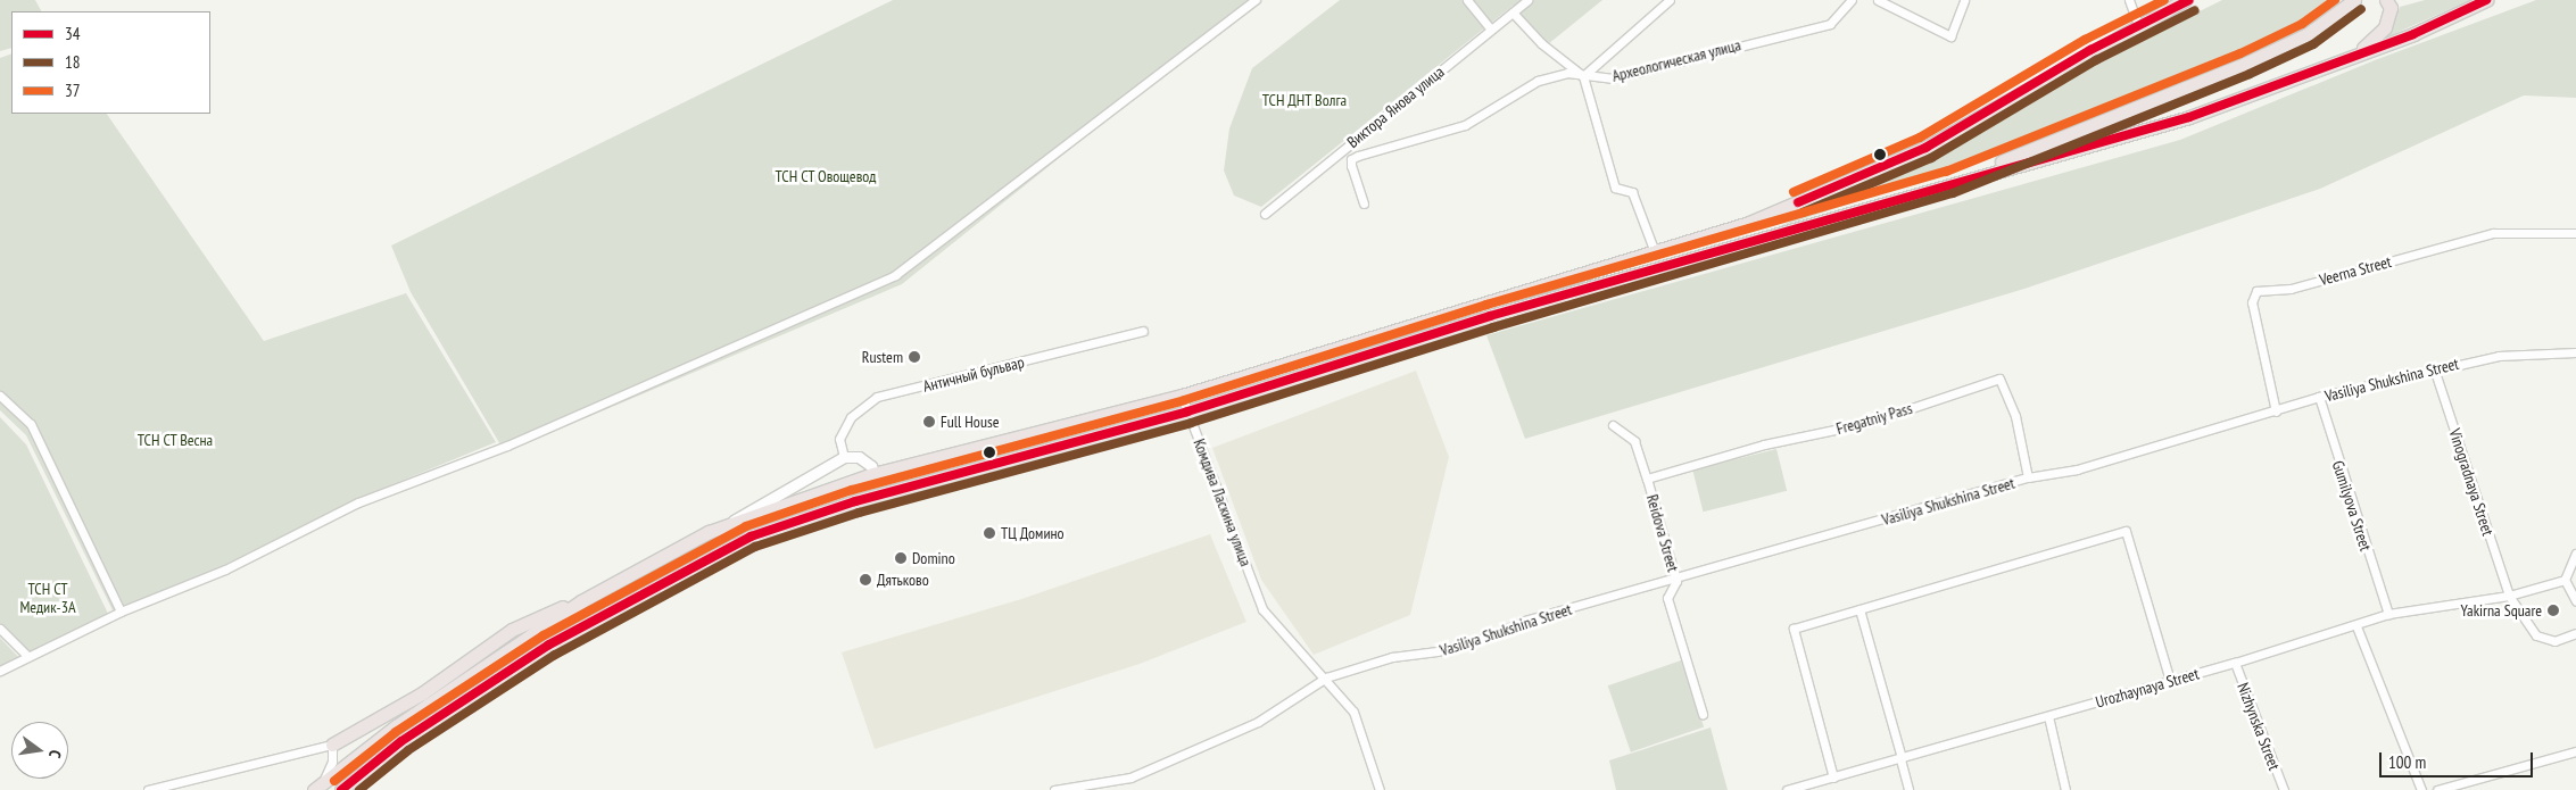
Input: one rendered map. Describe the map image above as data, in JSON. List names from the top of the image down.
{
  "streets": {
    "street": [
      "Археологическая улица",
      "Виктора Янова улица",
      "Veerna Street",
      "Античный бульвар",
      "Vasiliya Shukshina Street",
      "Fregatniy Pass",
      "Vinogradnaya Street",
      "Комдива Ласкина улица",
      "Gumilyova Street",
      "Reidova Street",
      "Urozhaynaya Street",
      "Nizhynska Street"
    ]
  },
  "crossings": [
    ["Veerna Street", "Vasiliya Shukshina Street"],
    ["Vasiliya Shukshina Street", "Fregatniy Pass"],
    ["Vasiliya Shukshina Street", "Vinogradnaya Street"],
    ["Vasiliya Shukshina Street", "Комдива Ласкина улица"],
    ["Vasiliya Shukshina Street", "Gumilyova Street"],
    ["Vasiliya Shukshina Street", "Reidova Street"],
    ["Fregatniy Pass", "Reidova Street"],
    ["Vinogradnaya Street", "Urozhaynaya Street"],
    ["Gumilyova Street", "Urozhaynaya Street"],
    ["Urozhaynaya Street", "Nizhynska Street"]
  ],
  "parks": [
    "ТСН ДНТ Волга",
    "ТСН СТ Овощевод",
    "ТСН СТ Весна",
    "ТСН СТ Медик-3А"
  ],
  "places": [
    "Rustem",
    "Full House",
    "ТЦ Домино",
    "Domino",
    "Дятьково",
    "Yakirna Square"
  ],
  "lines": ["transit line 34", "transit line 37", "transit line 18"],
  "legend": ["34", "18", "37"],
  "scale_bar": "100 m",
  "north": "right"
}
